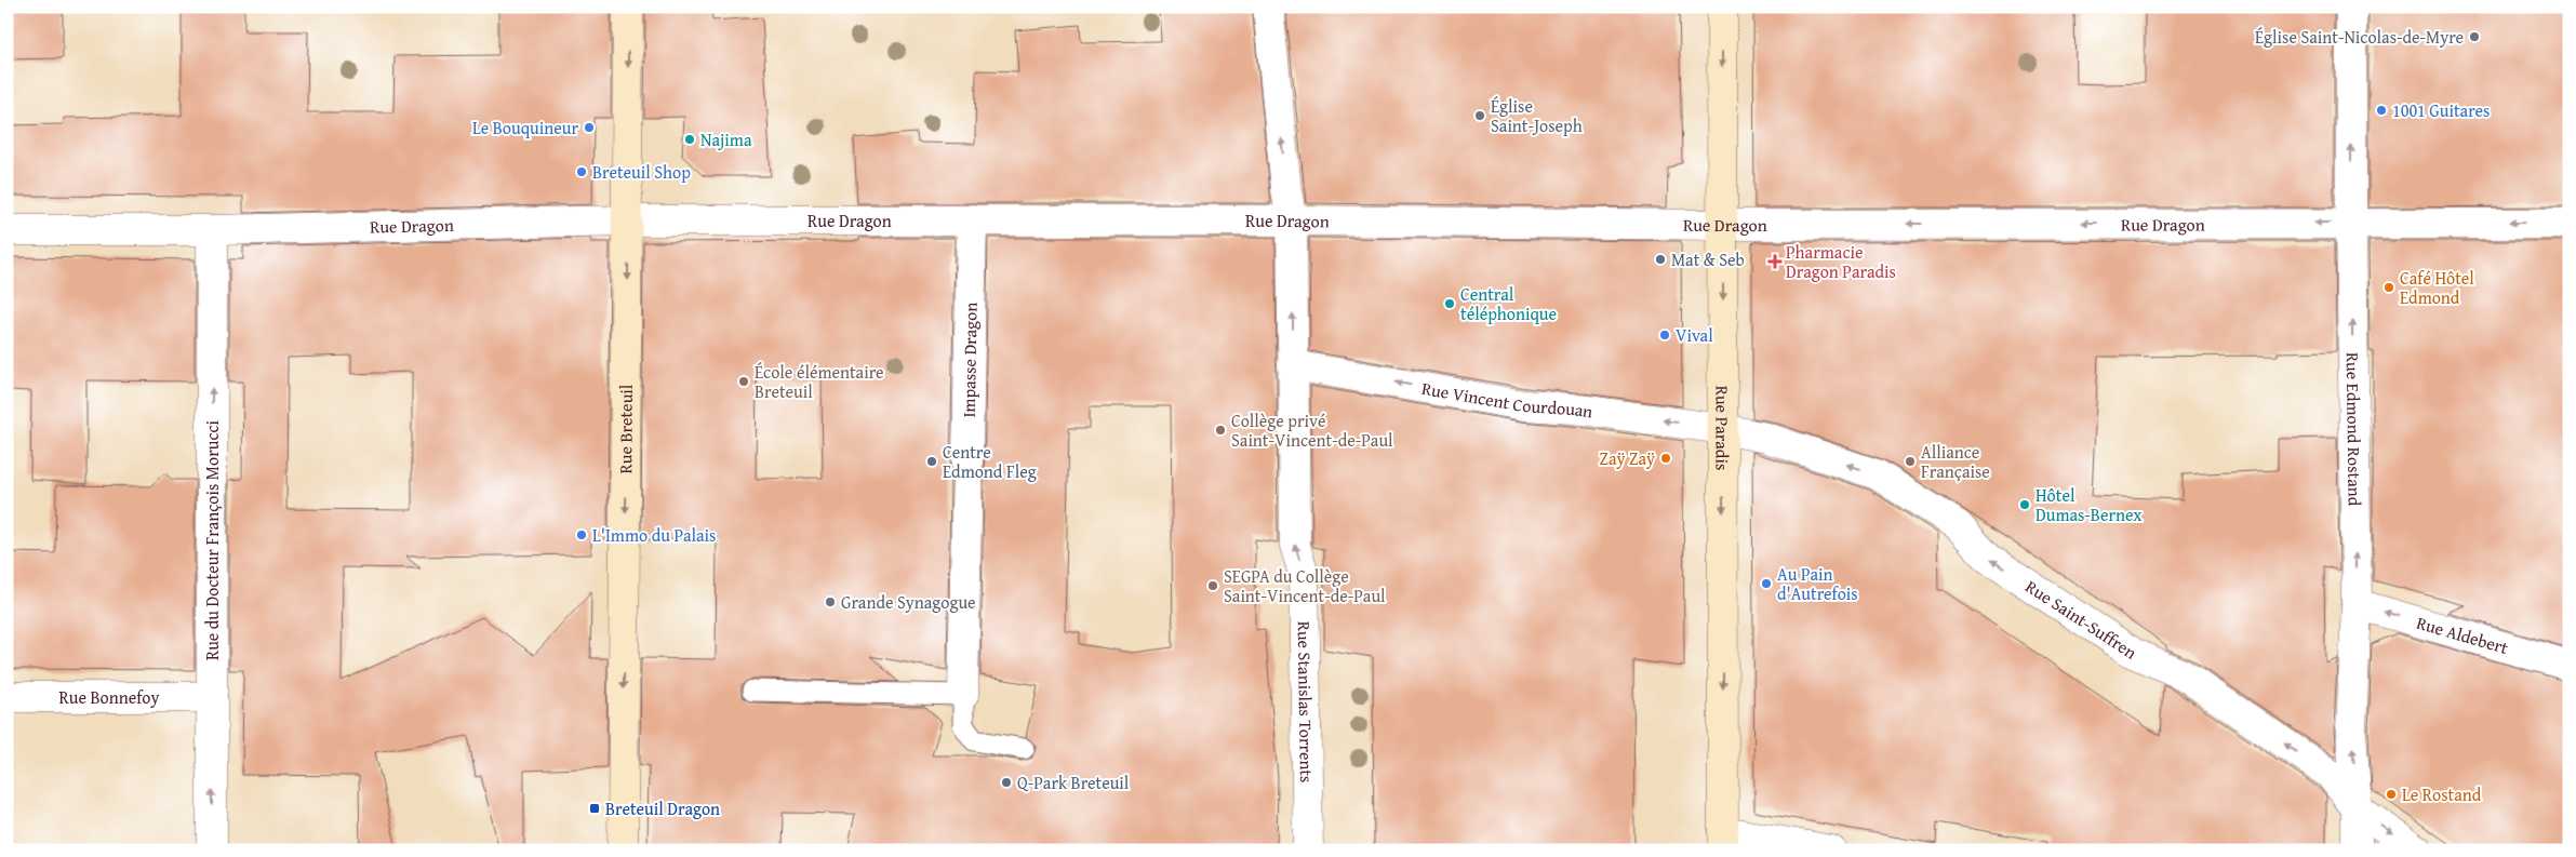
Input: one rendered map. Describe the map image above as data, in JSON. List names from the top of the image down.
{
  "streets": {
    "street": [
      "Rue Dragon",
      "Impasse Dragon",
      "Rue Vincent Courdouan",
      "Rue Paradis",
      "Rue Breteuil",
      "Rue Edmond Rostand",
      "Rue du Docteur François Morucci",
      "Rue Saint-Suffren",
      "Rue Aldebert",
      "Rue Bonnefoy",
      "Rue Stanislas Torrents"
    ]
  },
  "crossings": [
    ["Rue Dragon", "Impasse Dragon"],
    ["Rue Dragon", "Rue Paradis"],
    ["Rue Dragon", "Rue Breteuil"],
    ["Rue Dragon", "Rue Edmond Rostand"],
    ["Rue Dragon", "Rue du Docteur François Morucci"],
    ["Rue Dragon", "Rue Stanislas Torrents"],
    ["Rue Vincent Courdouan", "Rue Paradis"],
    ["Rue Vincent Courdouan", "Rue Saint-Suffren"],
    ["Rue Vincent Courdouan", "Rue Stanislas Torrents"],
    ["Rue Paradis", "Rue Saint-Suffren"],
    ["Rue Edmond Rostand", "Rue Saint-Suffren"],
    ["Rue Edmond Rostand", "Rue Aldebert"],
    ["Rue du Docteur François Morucci", "Rue Bonnefoy"]
  ],
  "one_way": [
    "Rue Vincent Courdouan",
    "Rue Paradis",
    "Rue Breteuil",
    "Rue Edmond Rostand",
    "Rue du Docteur François Morucci",
    "Rue Saint-Suffren",
    "Rue Aldebert",
    "Rue Stanislas Torrents"
  ],
  "places": {
    "other": [
      "Église Saint-Nicolas-de-Myre",
      "1001 Guitares",
      "Église Saint-Joseph",
      "Le Bouquineur",
      "Najima",
      "Breteuil Shop",
      "Mat & Seb",
      "Café Hôtel Edmond",
      "Central téléphonique",
      "Vival",
      "École élémentaire Breteuil",
      "Collège privé Saint-Vincent-de-Paul",
      "Zaÿ Zaÿ",
      "Centre Edmond Fleg",
      "Alliance Française",
      "Hôtel Dumas-Bernex",
      "L'Immo du Palais",
      "Au Pain d'Autrefois",
      "SEGPA du Collège Saint-Vincent-de-Paul",
      "Grande Synagogue",
      "Q-Park Breteuil",
      "Le Rostand"
    ],
    "health": ["Pharmacie Dragon Paradis"],
    "transit": ["Breteuil Dragon"]
  }
}
